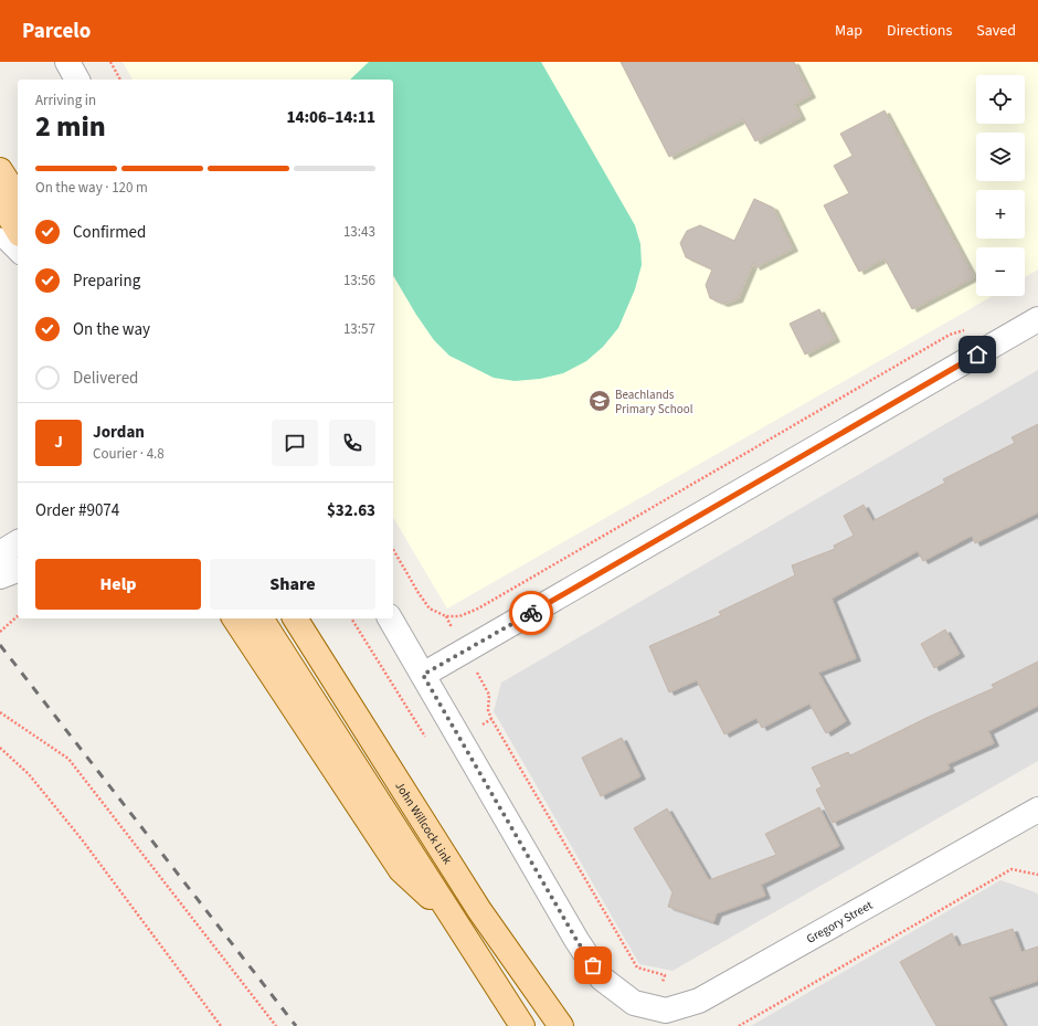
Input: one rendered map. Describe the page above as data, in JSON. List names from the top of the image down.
{
  "streets": {
    "main road": ["John Willcock Link"],
    "street": ["Gregory Street"]
  },
  "places": {
    "school or university": ["Beachlands Primary School"]
  },
  "page": {
    "header": "Parcelo",
    "nav": ["Map", "Directions", "Saved"],
    "map_buttons": ["+", "−"],
    "heading": ["2 min", "Arriving in", "14:06–14:11"],
    "panel": [
      "Jordan",
      "Courier · 4.8",
      "Order #9074",
      "$32.63"
    ],
    "bar": "On the way · 120 m",
    "list": [
      ["Confirmed", "13:43"],
      ["Preparing", "13:56"],
      ["On the way", "13:57"],
      "Delivered"
    ],
    "round": "J",
    "buttons": ["Help", "Share"]
  }
}
